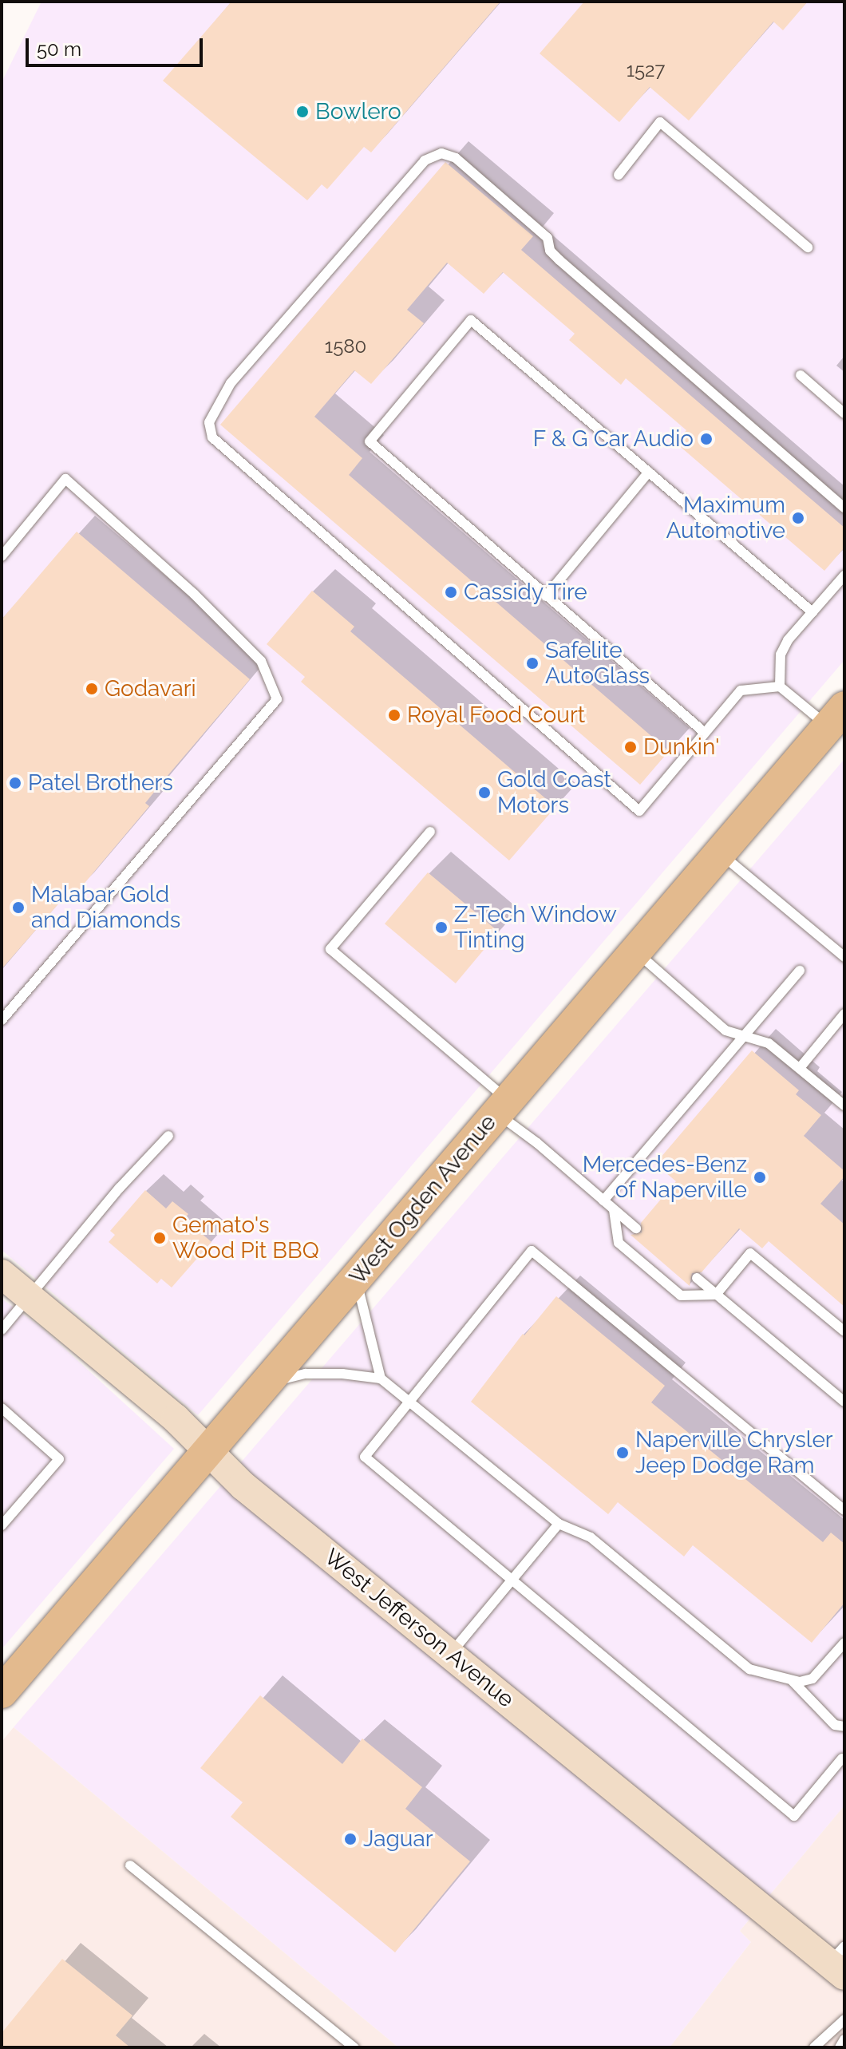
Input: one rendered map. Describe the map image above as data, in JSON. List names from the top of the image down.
{
  "streets": {
    "main road": ["West Ogden Avenue"],
    "street": ["West Jefferson Avenue"]
  },
  "crossings": [
    ["West Ogden Avenue", "West Jefferson Avenue"]
  ],
  "places": [
    "Bowlero",
    "F & G Car Audio",
    "Maximum Automotive",
    "Cassidy Tire",
    "Safelite AutoGlass",
    "Godavari",
    "Royal Food Court",
    "Dunkin'",
    "Patel Brothers",
    "Gold Coast Motors",
    "Malabar Gold and Diamonds",
    "Z-Tech Window Tinting",
    "Mercedes-Benz of Naperville",
    "Gemato's Wood Pit BBQ",
    "Naperville Chrysler Jeep Dodge Ram",
    "Jaguar"
  ],
  "house_numbers": ["1527", "1580"],
  "scale_bar": "50 m"
}
